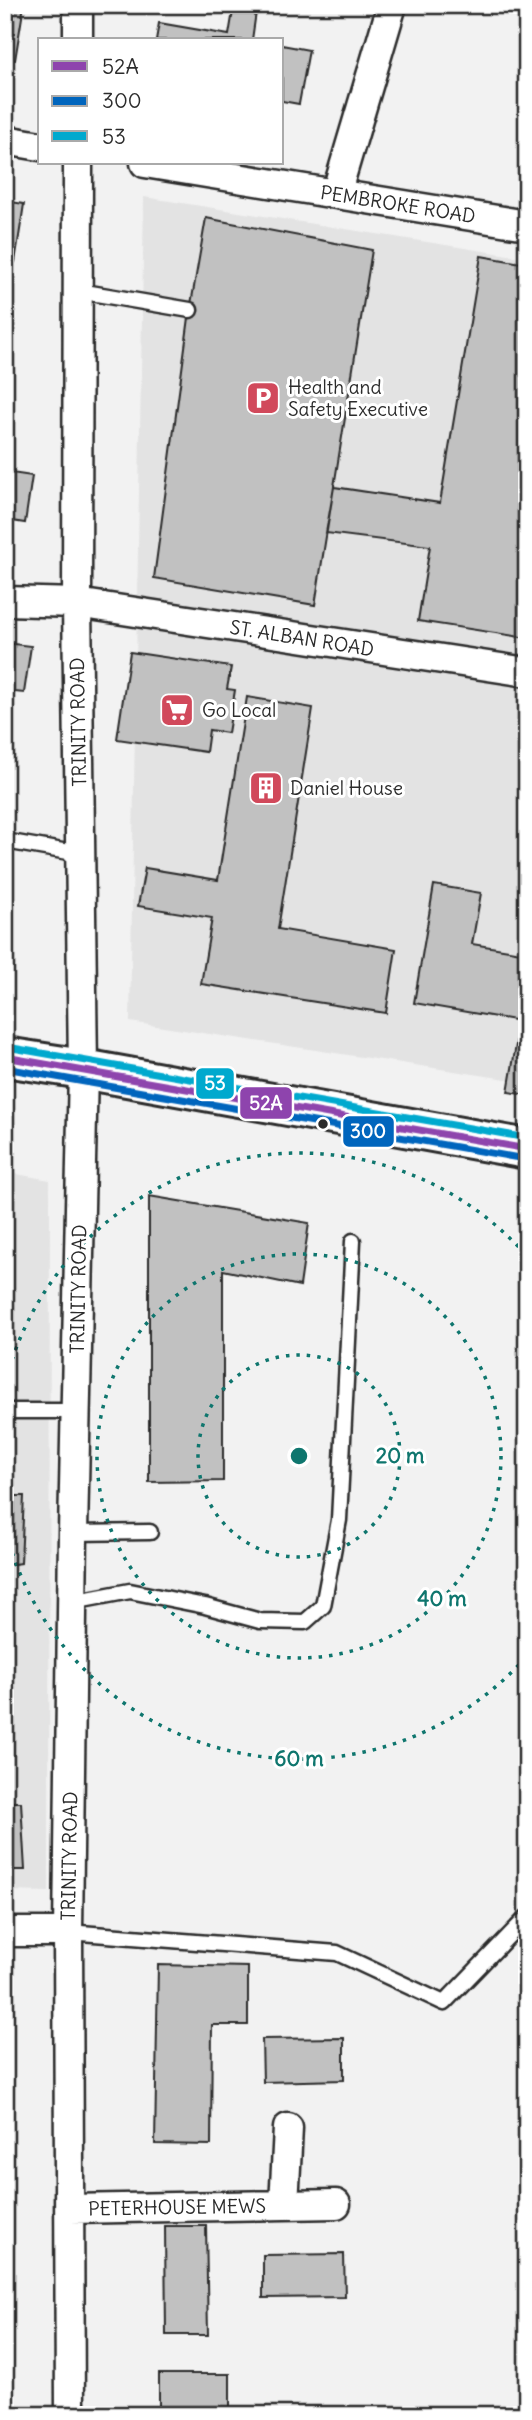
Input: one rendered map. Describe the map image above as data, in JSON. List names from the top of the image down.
{
  "streets": {
    "street": [
      "PEMBROKE ROAD",
      "ST. ALBAN ROAD",
      "TRINITY ROAD",
      "PETERHOUSE MEWS"
    ]
  },
  "crossings": [
    ["ST. ALBAN ROAD", "TRINITY ROAD"],
    ["TRINITY ROAD", "PETERHOUSE MEWS"]
  ],
  "places": {
    "parking": ["Health and Safety Executive"],
    "supermarket": ["Go Local"],
    "building": ["Daniel House"]
  },
  "lines": ["transit line 53", "transit line 52A", "transit line 300"],
  "legend": ["52A", "300", "53"],
  "rings": ["20 m", "40 m", "60 m"]
}
